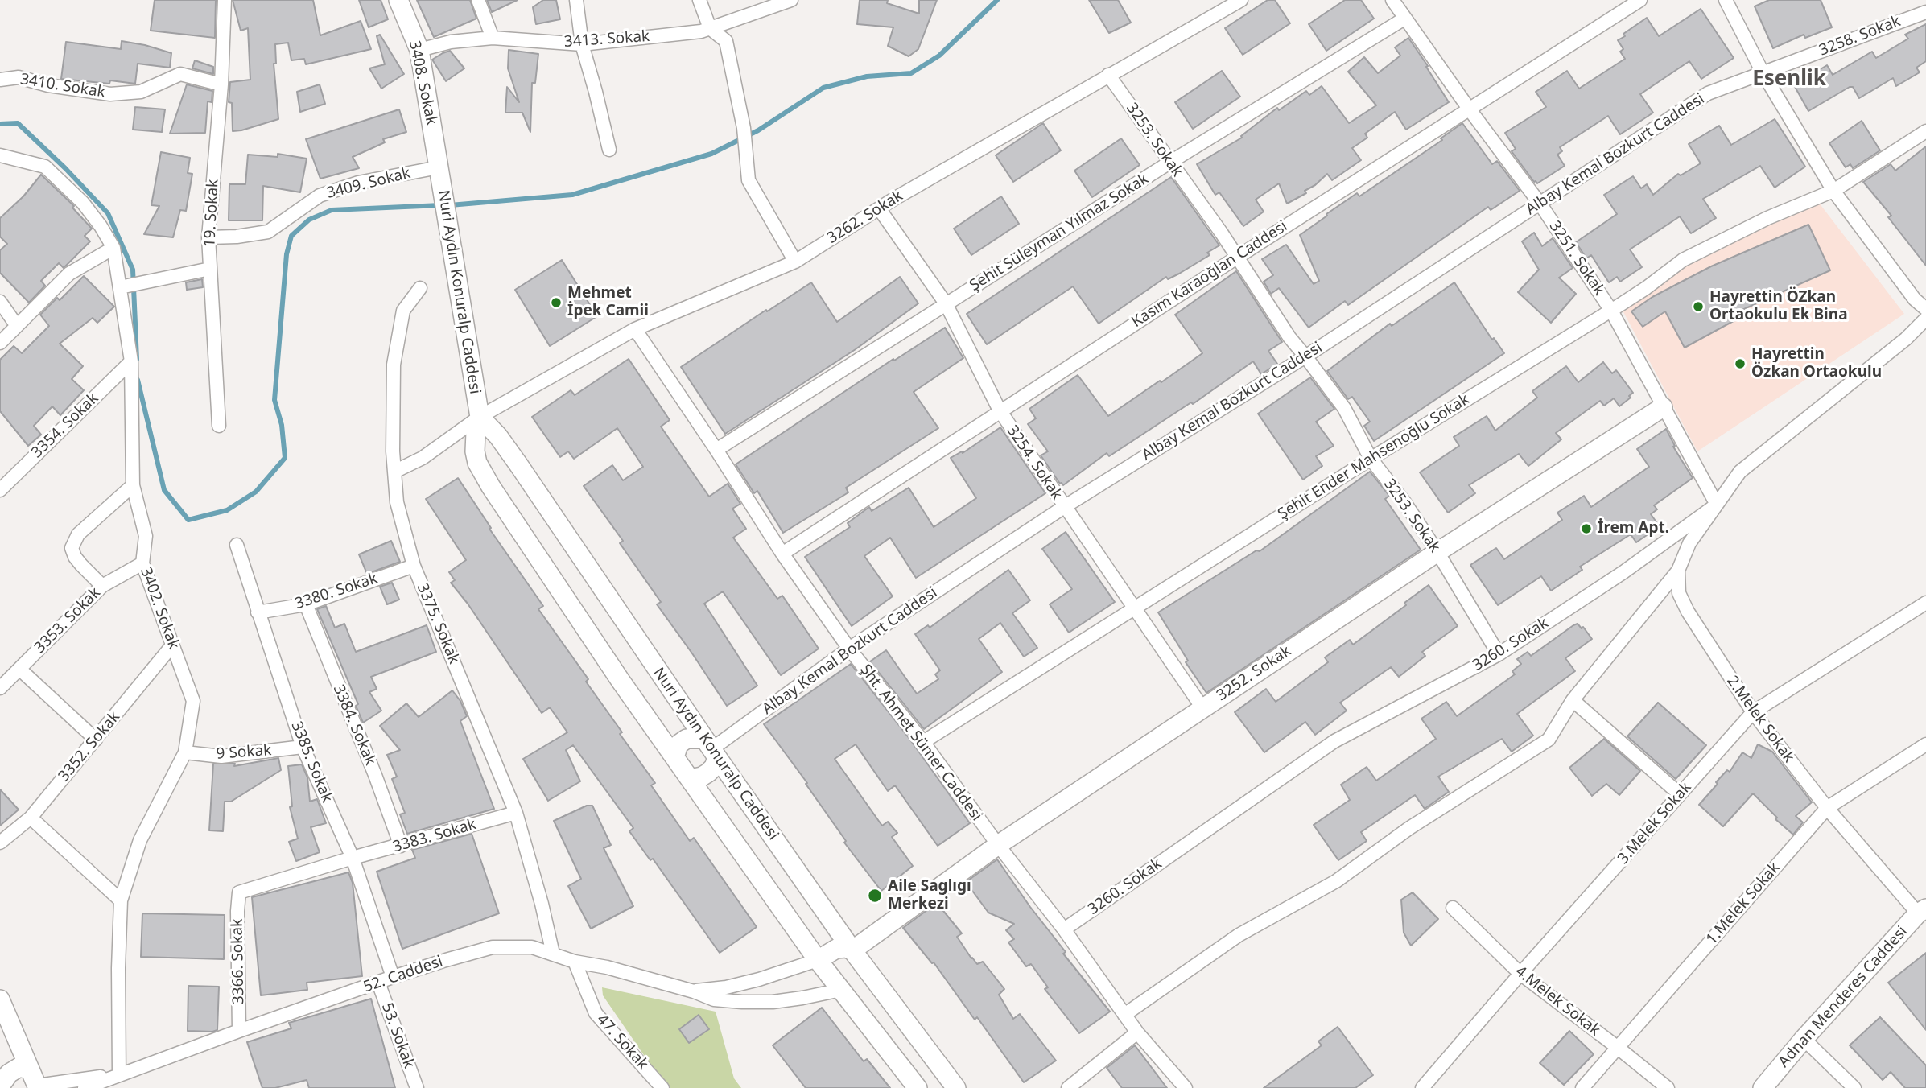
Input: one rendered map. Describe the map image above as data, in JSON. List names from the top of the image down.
{
  "streets": {
    "street": [
      "3258. Sokak",
      "3413. Sokak",
      "3408. Sokak",
      "3410. Sokak",
      "3253. Sokak",
      "Albay Kemal Bozkurt Caddesi",
      "3409. Sokak",
      "19. Sokak",
      "3262. Sokak",
      "Şehit Süleyman Yılmaz Sokak",
      "3251. Sokak",
      "Kasım Karaoğlan Caddesi",
      "Nuri Aydın Konuralp Caddesi",
      "3354. Sokak",
      "Şehit Ender Mahsenoğlu Sokak",
      "3254. Sokak",
      "3380. Sokak",
      "3402. Sokak",
      "3353. Sokak",
      "3375. Sokak",
      "3260. Sokak",
      "3252. Sokak",
      "2.Melek Sokak",
      "3384. Sokak",
      "Şht. Ahmet Sümer Caddesi",
      "3352. Sokak",
      "9 Sokak",
      "3385. Sokak",
      "3.Melek Sokak",
      "3383. Sokak",
      "1.Melek Sokak",
      "3366. Sokak",
      "52. Caddesi",
      "Adnan Menderes Caddesi",
      "4.Melek Sokak",
      "53. Sokak",
      "47. Sokak"
    ]
  },
  "crossings": [
    ["3258. Sokak", "Albay Kemal Bozkurt Caddesi"],
    ["3413. Sokak", "3408. Sokak"],
    ["3408. Sokak", "3409. Sokak"],
    ["3408. Sokak", "Nuri Aydın Konuralp Caddesi"],
    ["3410. Sokak", "19. Sokak"],
    ["3253. Sokak", "Albay Kemal Bozkurt Caddesi"],
    ["3253. Sokak", "3262. Sokak"],
    ["3253. Sokak", "Şehit Süleyman Yılmaz Sokak"],
    ["3253. Sokak", "Kasım Karaoğlan Caddesi"],
    ["3253. Sokak", "Şehit Ender Mahsenoğlu Sokak"],
    ["3253. Sokak", "3260. Sokak"],
    ["3253. Sokak", "3252. Sokak"],
    ["Albay Kemal Bozkurt Caddesi", "3251. Sokak"],
    ["Albay Kemal Bozkurt Caddesi", "Nuri Aydın Konuralp Caddesi"],
    ["Albay Kemal Bozkurt Caddesi", "3254. Sokak"],
    ["Albay Kemal Bozkurt Caddesi", "Şht. Ahmet Sümer Caddesi"],
    ["3409. Sokak", "19. Sokak"],
    ["3409. Sokak", "Nuri Aydın Konuralp Caddesi"],
    ["3262. Sokak", "Nuri Aydın Konuralp Caddesi"],
    ["3262. Sokak", "3254. Sokak"],
    ["3262. Sokak", "3375. Sokak"],
    ["3262. Sokak", "Şht. Ahmet Sümer Caddesi"],
    ["Şehit Süleyman Yılmaz Sokak", "3251. Sokak"],
    ["Şehit Süleyman Yılmaz Sokak", "3254. Sokak"],
    ["Şehit Süleyman Yılmaz Sokak", "Şht. Ahmet Sümer Caddesi"],
    ["3251. Sokak", "Kasım Karaoğlan Caddesi"],
    ["3251. Sokak", "Şehit Ender Mahsenoğlu Sokak"],
    ["3251. Sokak", "3260. Sokak"],
    ["3251. Sokak", "3252. Sokak"],
    ["3251. Sokak", "2.Melek Sokak"],
    ["Kasım Karaoğlan Caddesi", "3254. Sokak"],
    ["Kasım Karaoğlan Caddesi", "Şht. Ahmet Sümer Caddesi"],
    ["Nuri Aydın Konuralp Caddesi", "3252. Sokak"],
    ["Nuri Aydın Konuralp Caddesi", "52. Caddesi"],
    ["3354. Sokak", "3402. Sokak"],
    ["Şehit Ender Mahsenoğlu Sokak", "3254. Sokak"],
    ["Şehit Ender Mahsenoğlu Sokak", "Şht. Ahmet Sümer Caddesi"],
    ["3254. Sokak", "3252. Sokak"],
    ["3380. Sokak", "3375. Sokak"],
    ["3380. Sokak", "3384. Sokak"],
    ["3380. Sokak", "3385. Sokak"],
    ["3402. Sokak", "3353. Sokak"],
    ["3402. Sokak", "3352. Sokak"],
    ["3402. Sokak", "9 Sokak"],
    ["3402. Sokak", "52. Caddesi"],
    ["3375. Sokak", "3383. Sokak"],
    ["3375. Sokak", "52. Caddesi"],
    ["3260. Sokak", "2.Melek Sokak"],
    ["3260. Sokak", "Şht. Ahmet Sümer Caddesi"],
    ["3252. Sokak", "Şht. Ahmet Sümer Caddesi"],
    ["2.Melek Sokak", "3.Melek Sokak"],
    ["2.Melek Sokak", "1.Melek Sokak"],
    ["2.Melek Sokak", "Adnan Menderes Caddesi"],
    ["3384. Sokak", "3383. Sokak"],
    ["9 Sokak", "3385. Sokak"],
    ["3385. Sokak", "3383. Sokak"],
    ["3385. Sokak", "52. Caddesi"],
    ["3.Melek Sokak", "4.Melek Sokak"],
    ["3383. Sokak", "3366. Sokak"],
    ["1.Melek Sokak", "4.Melek Sokak"],
    ["3366. Sokak", "52. Caddesi"],
    ["52. Caddesi", "53. Sokak"],
    ["52. Caddesi", "47. Sokak"]
  ],
  "districts": ["Esenlik"],
  "places": [
    "Mehmet İpek Camii",
    "Hayrettin ÖZkan Ortaokulu Ek Bina",
    "Hayrettin Özkan Ortaokulu",
    "İrem Apt.",
    "Aile Saglıgı Merkezi"
  ]
}
